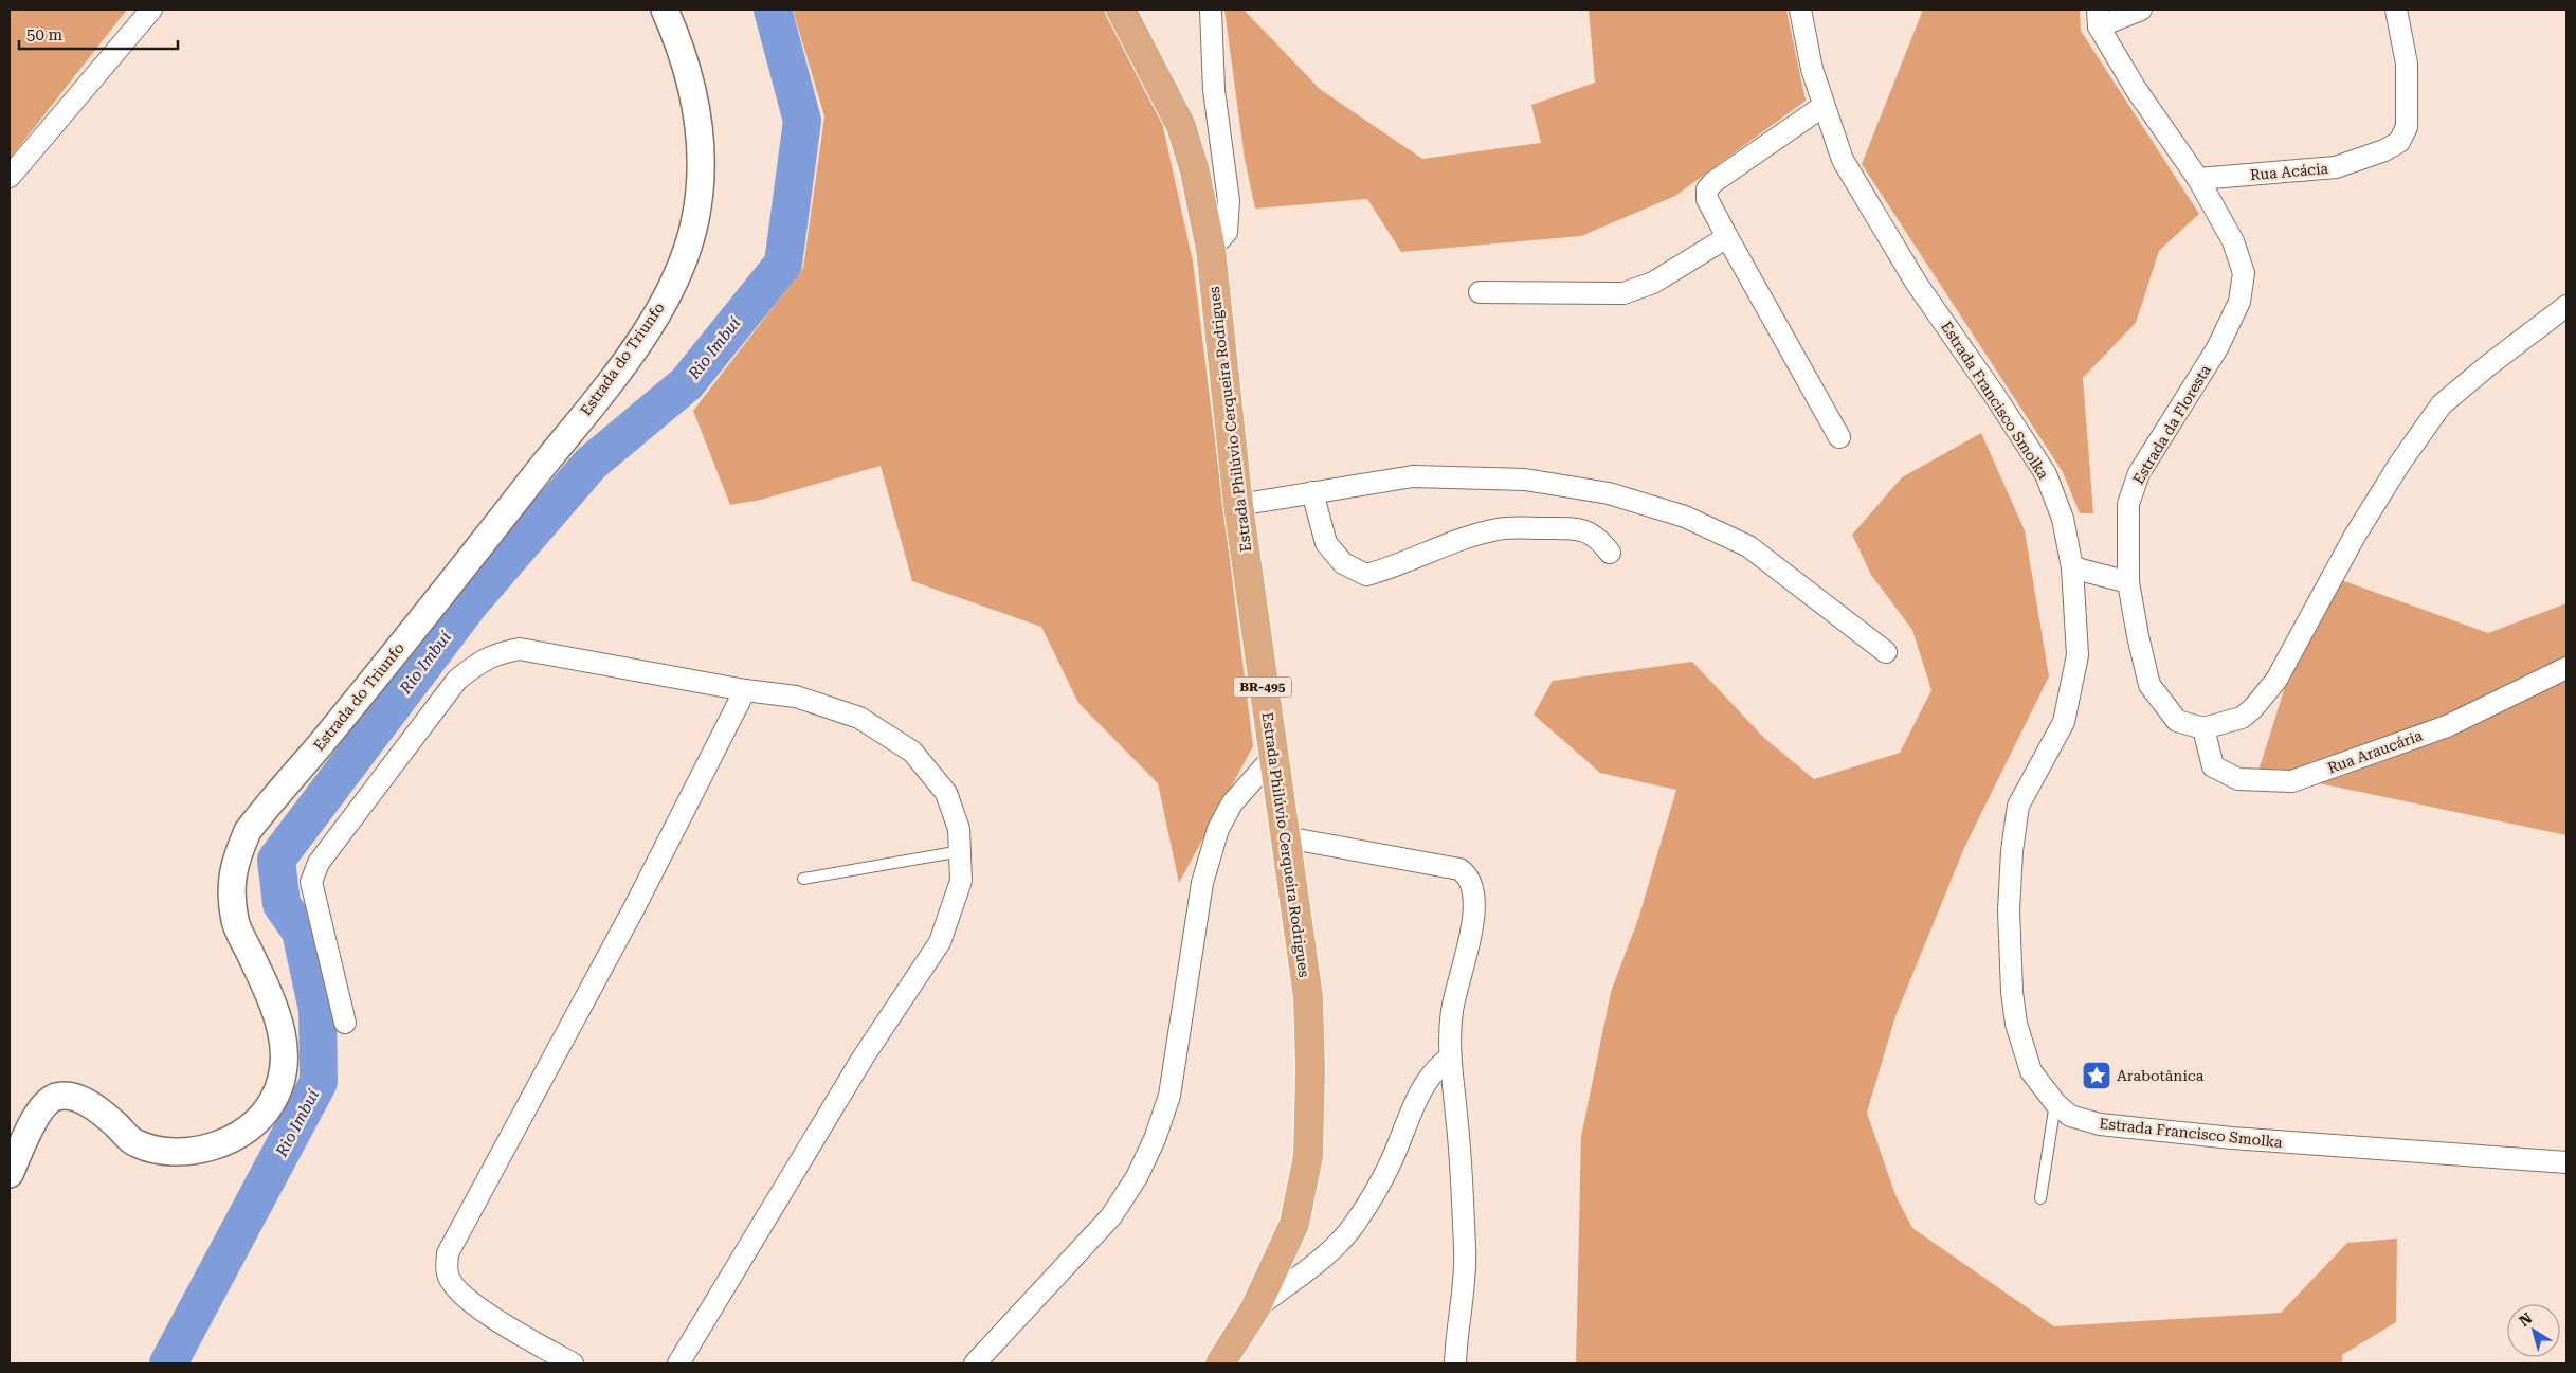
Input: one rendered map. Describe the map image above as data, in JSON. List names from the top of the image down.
{
  "streets": {
    "main road": ["Estrada Philúvio Cerqueira Rodrigues", "BR-495"],
    "street": [
      "Rua Acácia",
      "Estrada do Triunfo",
      "Estrada Francisco Smolka",
      "Estrada da Floresta",
      "Rua Araucária"
    ]
  },
  "crossings": [
    ["Rua Acácia", "Estrada da Floresta"],
    ["Estrada da Floresta", "Rua Araucária"]
  ],
  "water": ["Rio Imbuí"],
  "places": {
    "place": ["Arabotânica"]
  },
  "scale_bar": "50 m",
  "north": "top left"
}
